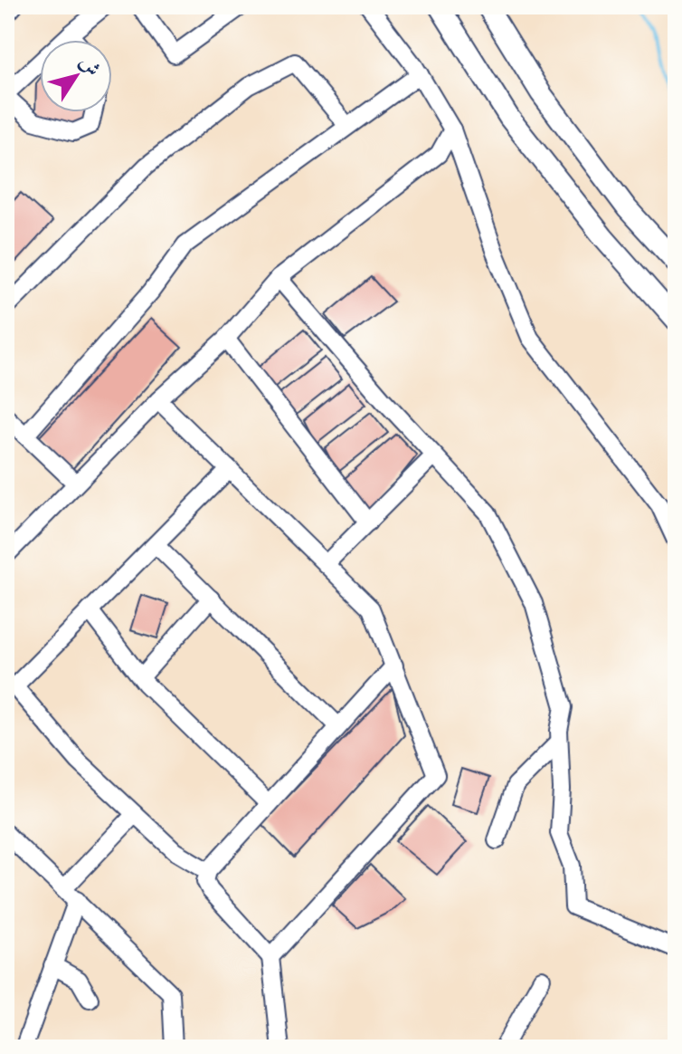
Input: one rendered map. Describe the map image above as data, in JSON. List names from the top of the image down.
{
  "north": "top right"
}
